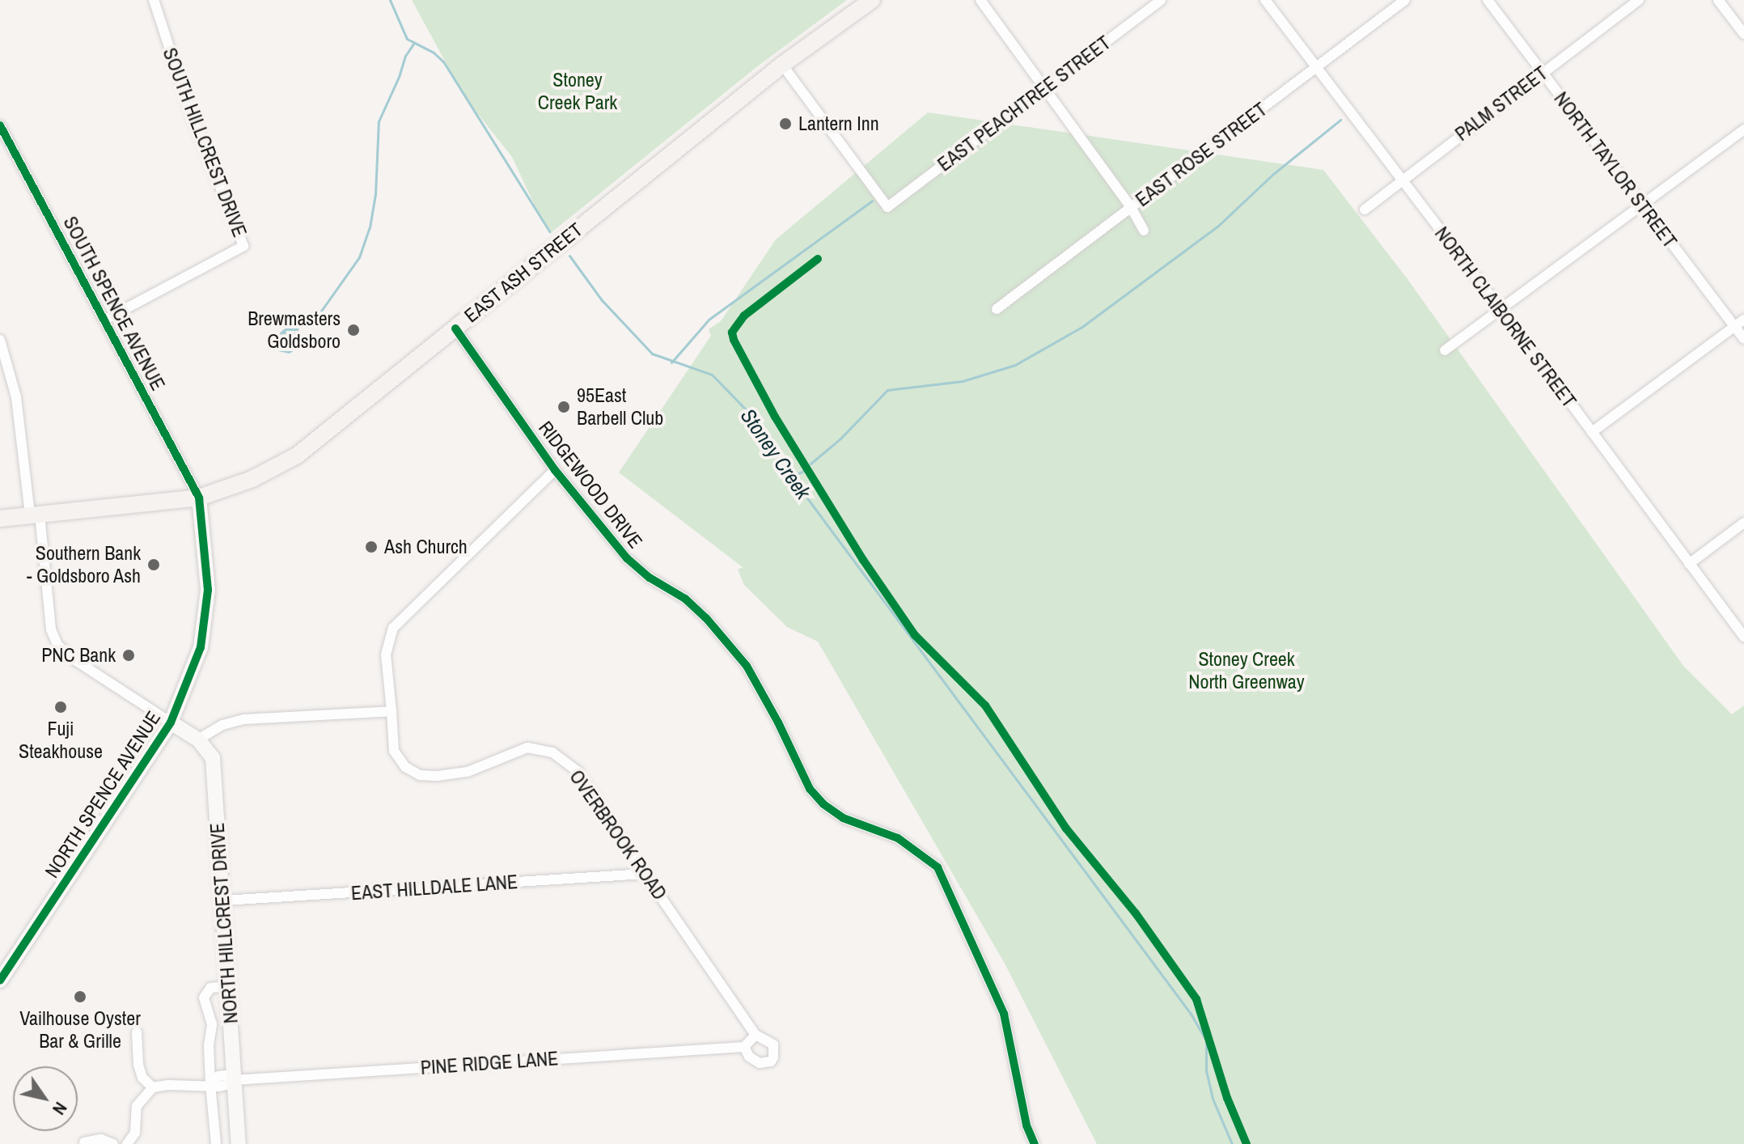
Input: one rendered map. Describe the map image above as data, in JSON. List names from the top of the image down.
{
  "streets": {
    "main road": ["EAST ASH STREET"],
    "street": [
      "EAST PEACHTREE STREET",
      "PALM STREET",
      "SOUTH HILLCREST DRIVE",
      "EAST ROSE STREET",
      "NORTH TAYLOR STREET",
      "SOUTH SPENCE AVENUE",
      "NORTH CLAIBORNE STREET",
      "RIDGEWOOD DRIVE",
      "NORTH SPENCE AVENUE",
      "OVERBROOK ROAD",
      "EAST HILLDALE LANE",
      "NORTH HILLCREST DRIVE",
      "PINE RIDGE LANE"
    ]
  },
  "crossings": [
    ["EAST PEACHTREE STREET", "EAST ASH STREET"],
    ["PALM STREET", "NORTH TAYLOR STREET"],
    ["PALM STREET", "NORTH CLAIBORNE STREET"],
    ["SOUTH HILLCREST DRIVE", "SOUTH SPENCE AVENUE"],
    ["EAST ROSE STREET", "NORTH CLAIBORNE STREET"],
    ["EAST ASH STREET", "SOUTH SPENCE AVENUE"],
    ["EAST ASH STREET", "RIDGEWOOD DRIVE"],
    ["EAST ASH STREET", "NORTH SPENCE AVENUE"],
    ["SOUTH SPENCE AVENUE", "NORTH SPENCE AVENUE"],
    ["RIDGEWOOD DRIVE", "OVERBROOK ROAD"],
    ["NORTH SPENCE AVENUE", "NORTH HILLCREST DRIVE"],
    ["OVERBROOK ROAD", "EAST HILLDALE LANE"],
    ["OVERBROOK ROAD", "PINE RIDGE LANE"],
    ["EAST HILLDALE LANE", "NORTH HILLCREST DRIVE"],
    ["NORTH HILLCREST DRIVE", "PINE RIDGE LANE"]
  ],
  "water": ["Stoney Creek"],
  "parks": ["Stoney Creek Park", "Stoney Creek North Greenway"],
  "places": [
    "Lantern Inn",
    "Brewmasters Goldsboro",
    "95East Barbell Club",
    "Ash Church",
    "Southern Bank - Goldsboro Ash",
    "PNC Bank",
    "Fuji Steakhouse",
    "Vailhouse Oyster Bar & Grille"
  ],
  "north": "bottom right"
}
